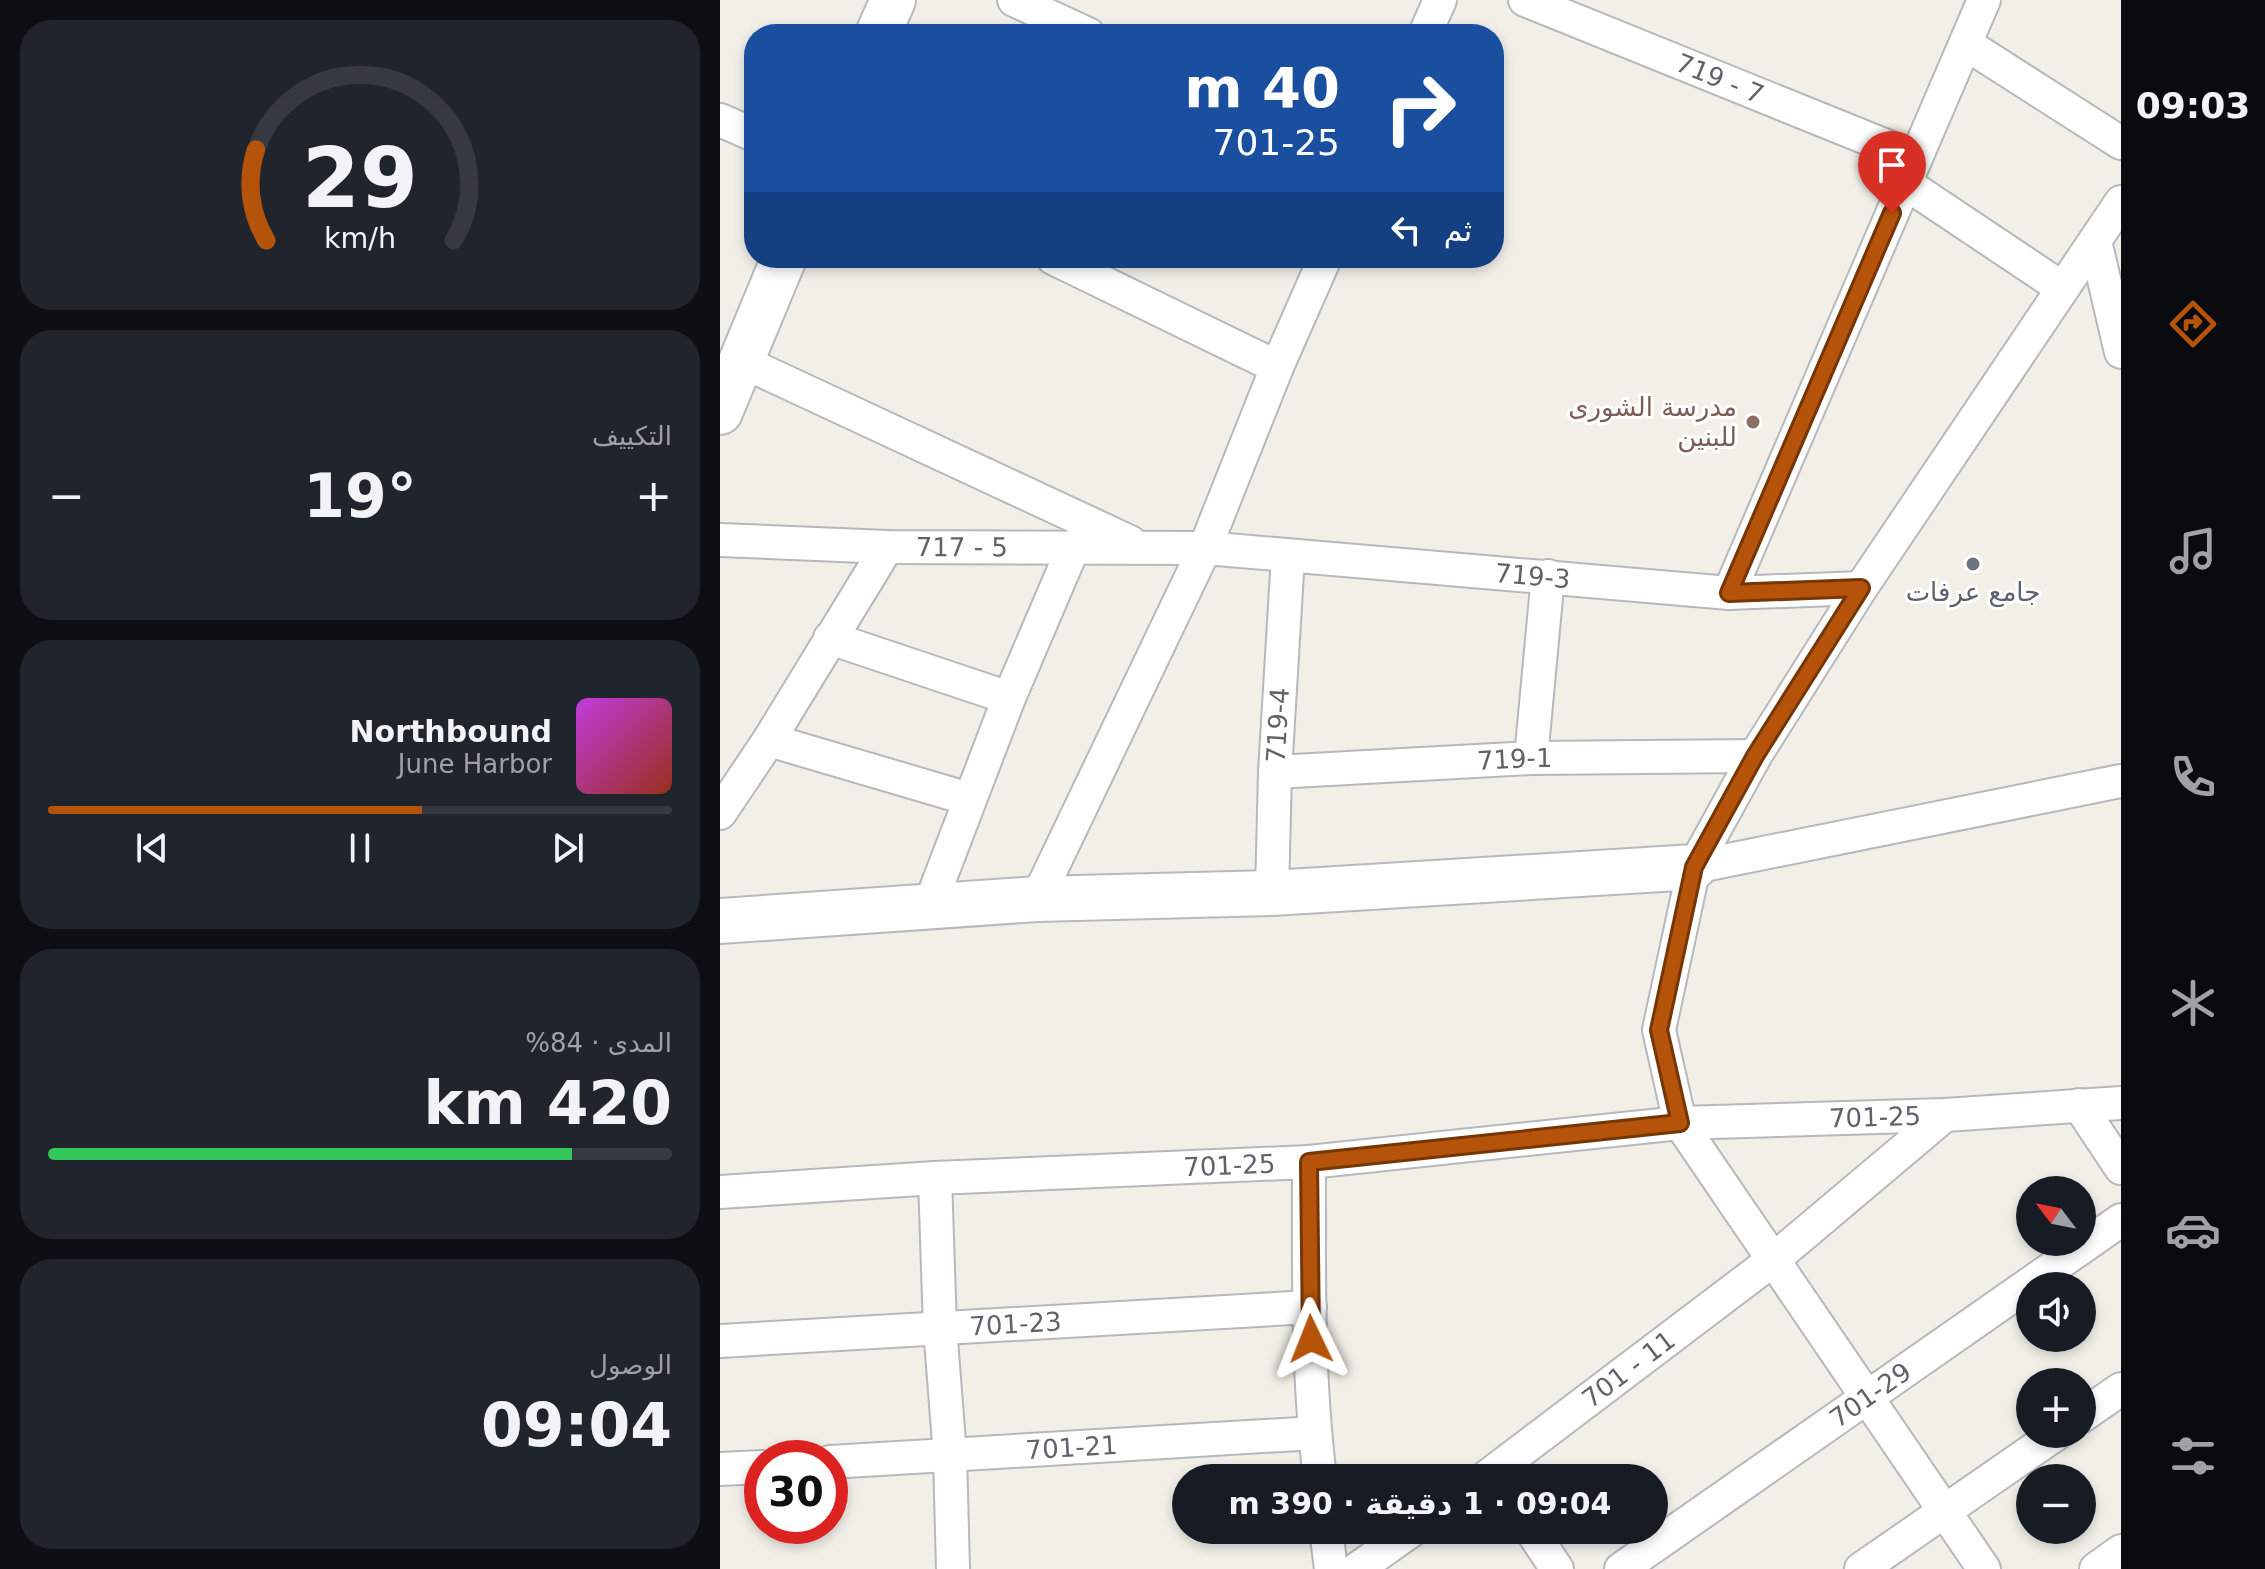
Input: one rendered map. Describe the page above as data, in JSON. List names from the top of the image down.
{
  "streets": {
    "street": [
      "719 - 7",
      "717 - 5",
      "719-3",
      "719-4",
      "719-1",
      "701-25",
      "701-23",
      "701 - 11",
      "701-29",
      "701-21"
    ]
  },
  "crossings": [
    ["717 - 5", "719-3"],
    ["719-3", "719-4"],
    ["719-4", "719-1"],
    ["701-25", "701 - 11"]
  ],
  "places": ["مدرسة الشورى للبنين", "جامع عرفات"],
  "north": "top left",
  "page": {
    "tabs": "09:03",
    "turn": ["40 m", "701-25"],
    "then": "ثم",
    "tile": [
      "التكييف",
      ["المدى · 84%", "420 km"],
      ["الوصول", "09:04"]
    ],
    "heat": ["−", "19°", "+"],
    "song": ["Northbound", "June Harbor"],
    "map_buttons": ["+", "−"],
    "limit": "30",
    "trip": "09:04 · 1 دقيقة · 390 m",
    "gauge": ["29", "km/h"]
  }
}
